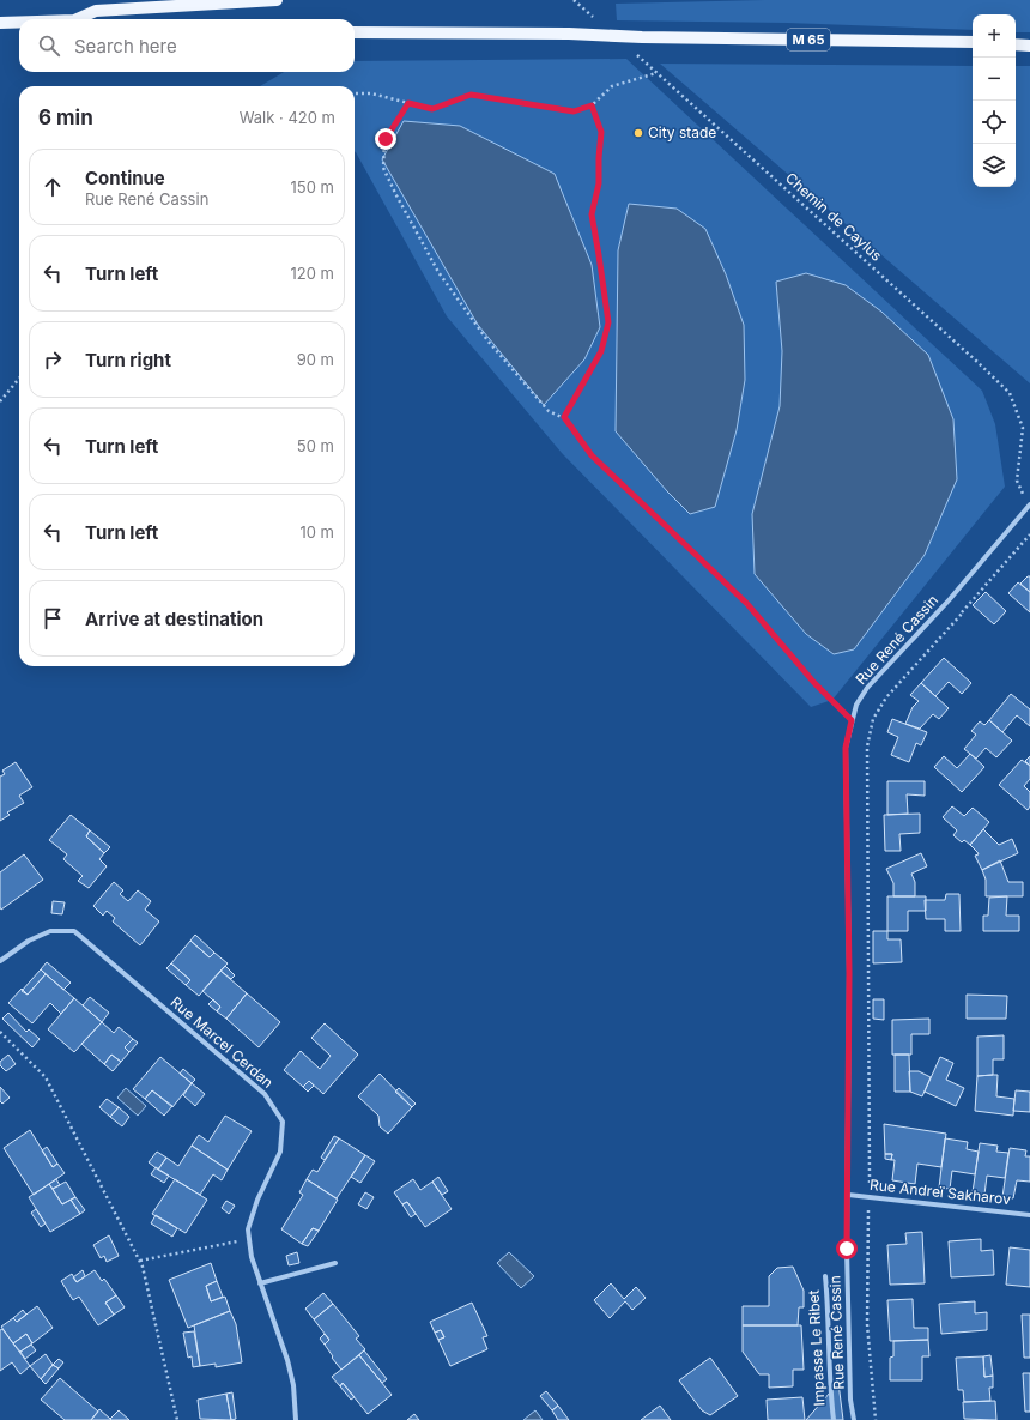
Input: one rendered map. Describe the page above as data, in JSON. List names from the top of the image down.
{
  "streets": {
    "main road": ["M 65"],
    "street": [
      "Rue René Cassin",
      "Rue Marcel Cerdan",
      "Rue Andreï Sakharov",
      "Impasse Le Ribet"
    ],
    "path": ["Chemin de Caylus"]
  },
  "crossings": [
    ["Rue René Cassin", "Rue Andreï Sakharov"]
  ],
  "places": ["City stade"],
  "page": {
    "map_buttons": ["+", "−"],
    "search": "Search here",
    "heading": ["6 min", "Walk · 420 m"],
    "list": [
      ["Continue", "Rue René Cassin", "150 m"],
      ["Turn left", "120 m"],
      ["Turn right", "90 m"],
      ["Turn left", "50 m"],
      ["Turn left", "10 m"],
      "Arrive at destination"
    ]
  }
}
